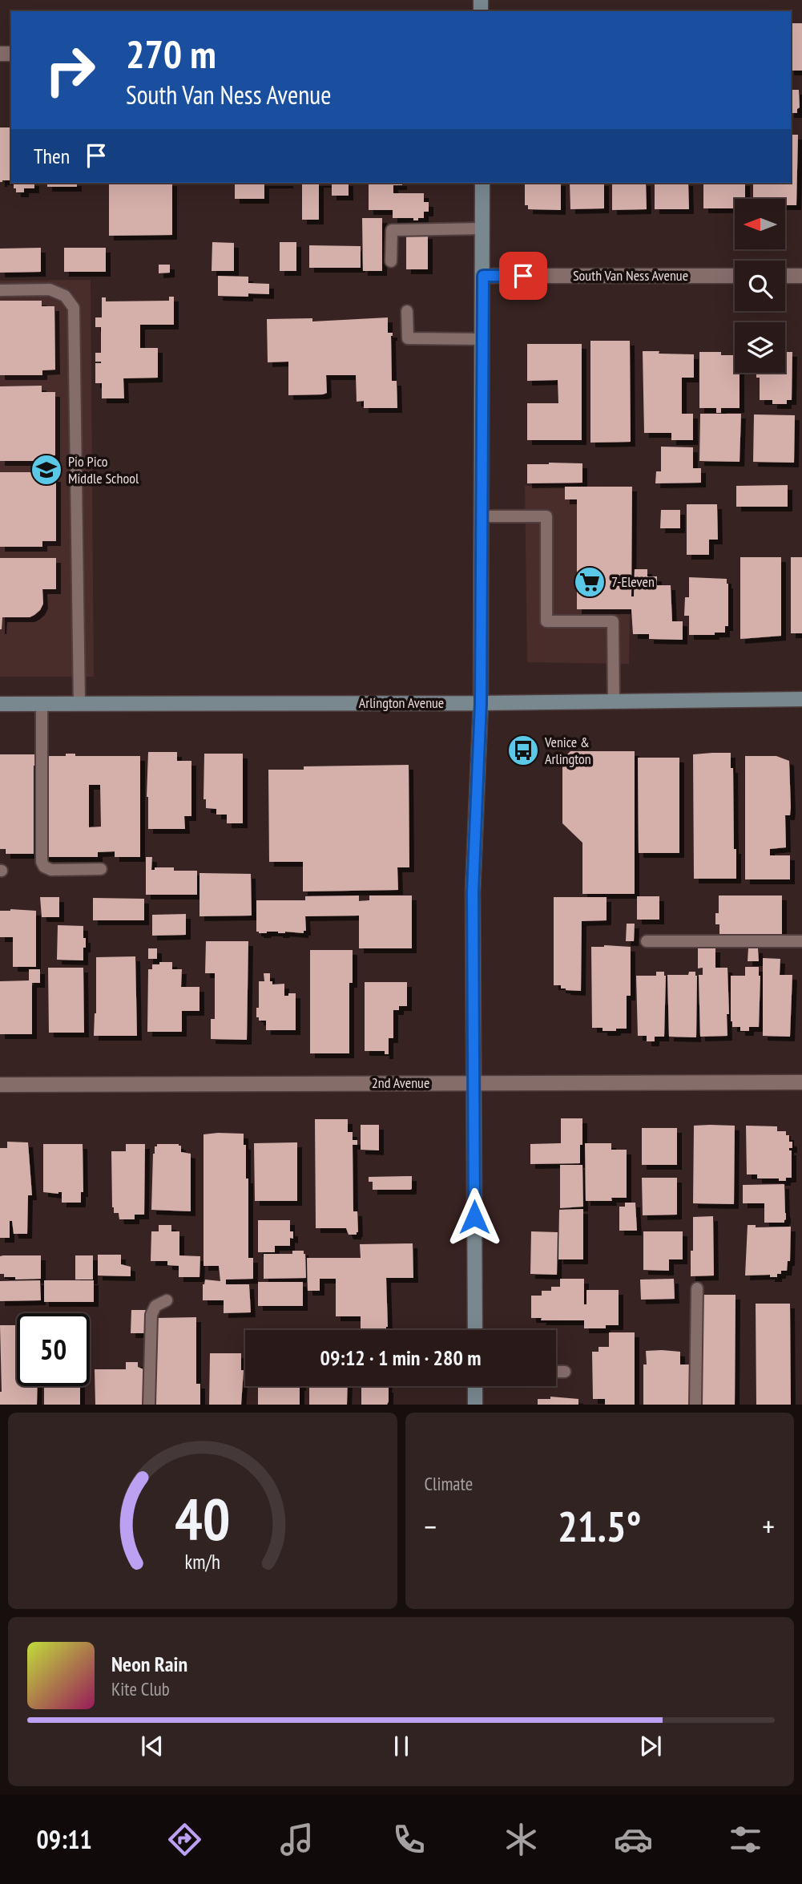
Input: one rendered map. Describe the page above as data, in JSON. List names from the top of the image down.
{
  "streets": {
    "main road": ["Arlington Avenue"],
    "street": ["South Van Ness Avenue", "2nd Avenue"]
  },
  "places": {
    "school or university": ["Pio Pico Middle School"],
    "supermarket": ["7-Eleven"],
    "bus stop": ["Venice & Arlington"]
  },
  "north": "left",
  "page": {
    "turn": ["270 m", "South Van Ness Avenue"],
    "then": "Then",
    "limit": "50",
    "trip": "09:12 · 1 min · 280 m",
    "tile": "Climate",
    "heat": ["−", "21.5°", "+"],
    "song": ["Neon Rain", "Kite Club"],
    "tabs": "09:11",
    "gauge": ["40", "km/h"]
  }
}
